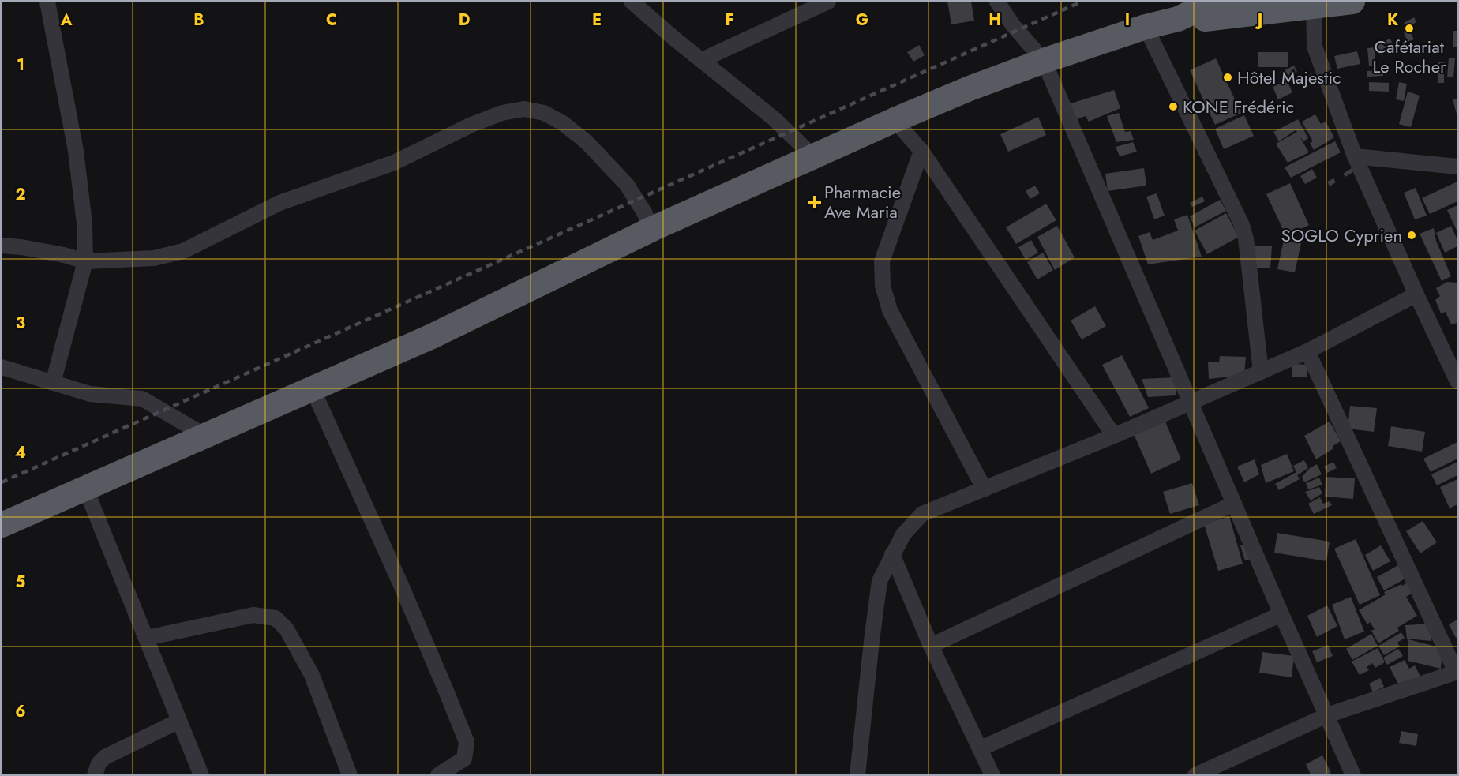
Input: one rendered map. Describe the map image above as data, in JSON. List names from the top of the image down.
{
  "places": {
    "other": [
      "Cafétariat Le Rocher",
      "Hôtel Majestic",
      "KONE Frédéric",
      "SOGLO Cyprien"
    ],
    "health": ["Pharmacie Ave Maria"]
  },
  "grid": {
    "columns": [
      "A",
      "B",
      "C",
      "D",
      "E",
      "F",
      "G",
      "H",
      "I",
      "J",
      "K"
    ],
    "rows": [
      "1",
      "2",
      "3",
      "4",
      "5",
      "6"
    ]
  }
}
